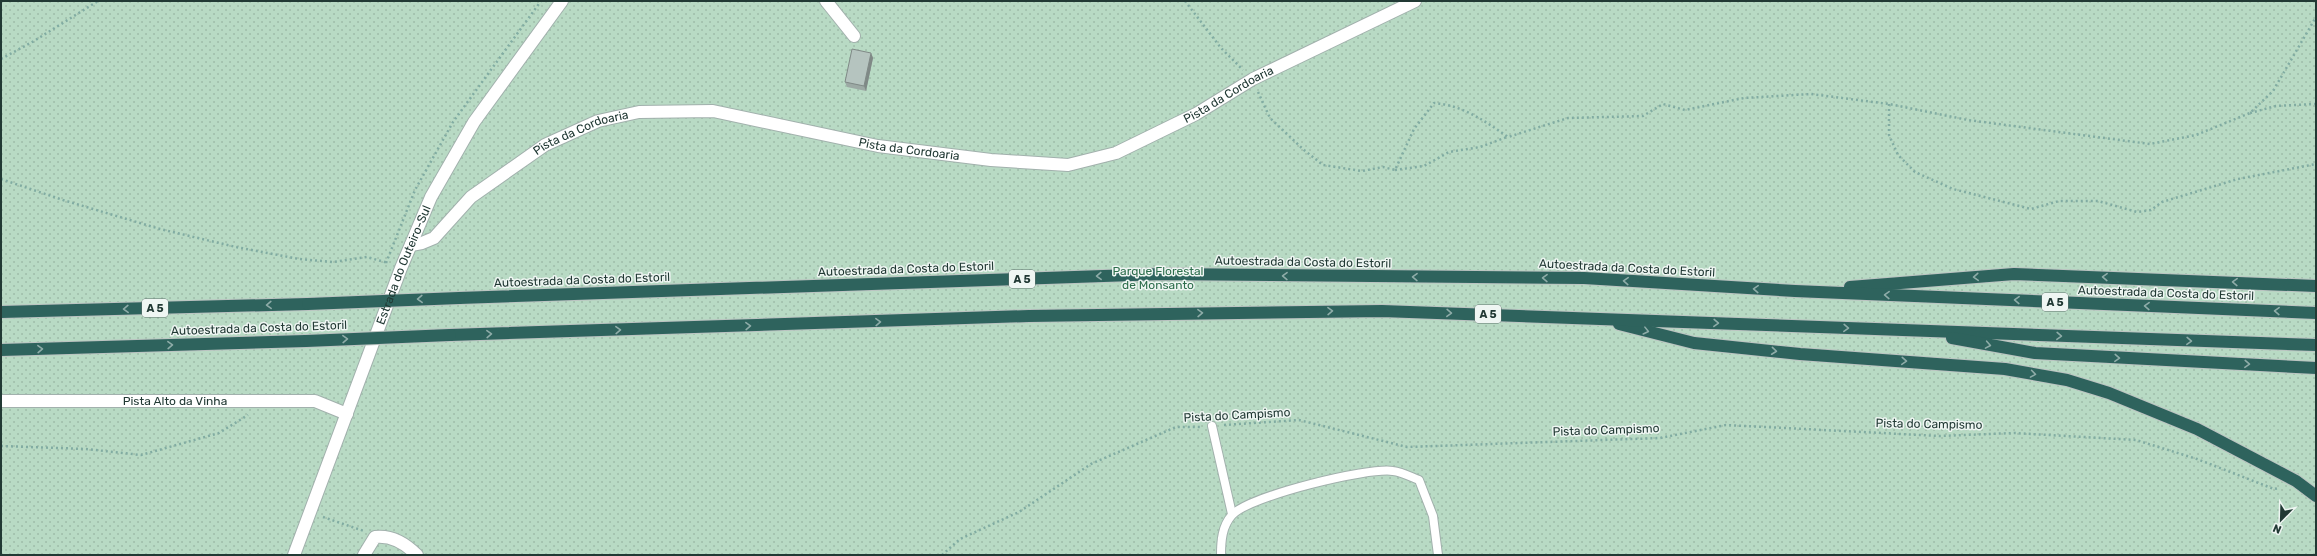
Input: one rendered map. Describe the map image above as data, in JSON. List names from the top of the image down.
{
  "streets": {
    "highway": ["Autoestrada da Costa do Estoril", "A 5"],
    "street": ["Pista da Cordoaria", "Estrada do Outeiro-Sul", "Pista Alto da Vinha"],
    "path": ["Pista do Campismo"]
  },
  "crossings": [
    ["Pista da Cordoaria", "Estrada do Outeiro-Sul"],
    ["Estrada do Outeiro-Sul", "Pista Alto da Vinha"]
  ],
  "parks": ["Parque Florestal de Monsanto"],
  "north": "bottom left"
}
